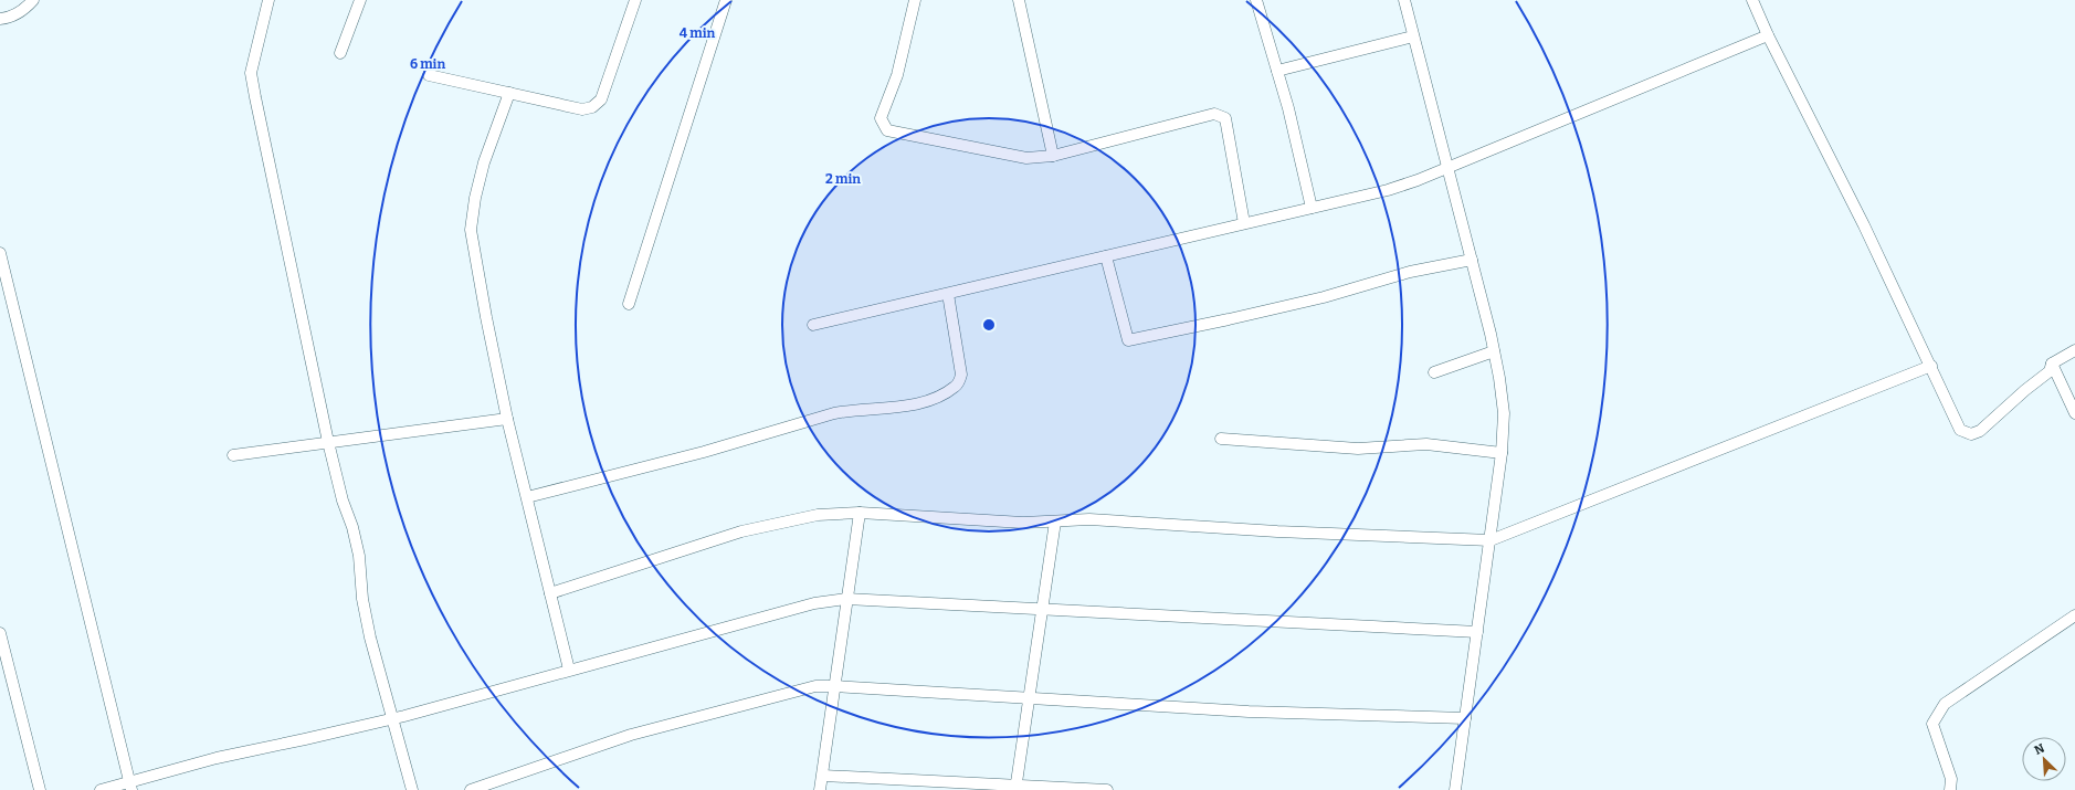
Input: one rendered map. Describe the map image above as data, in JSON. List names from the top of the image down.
{
  "north": "top left",
  "rings": ["4 min", "6 min", "2 min"]
}
